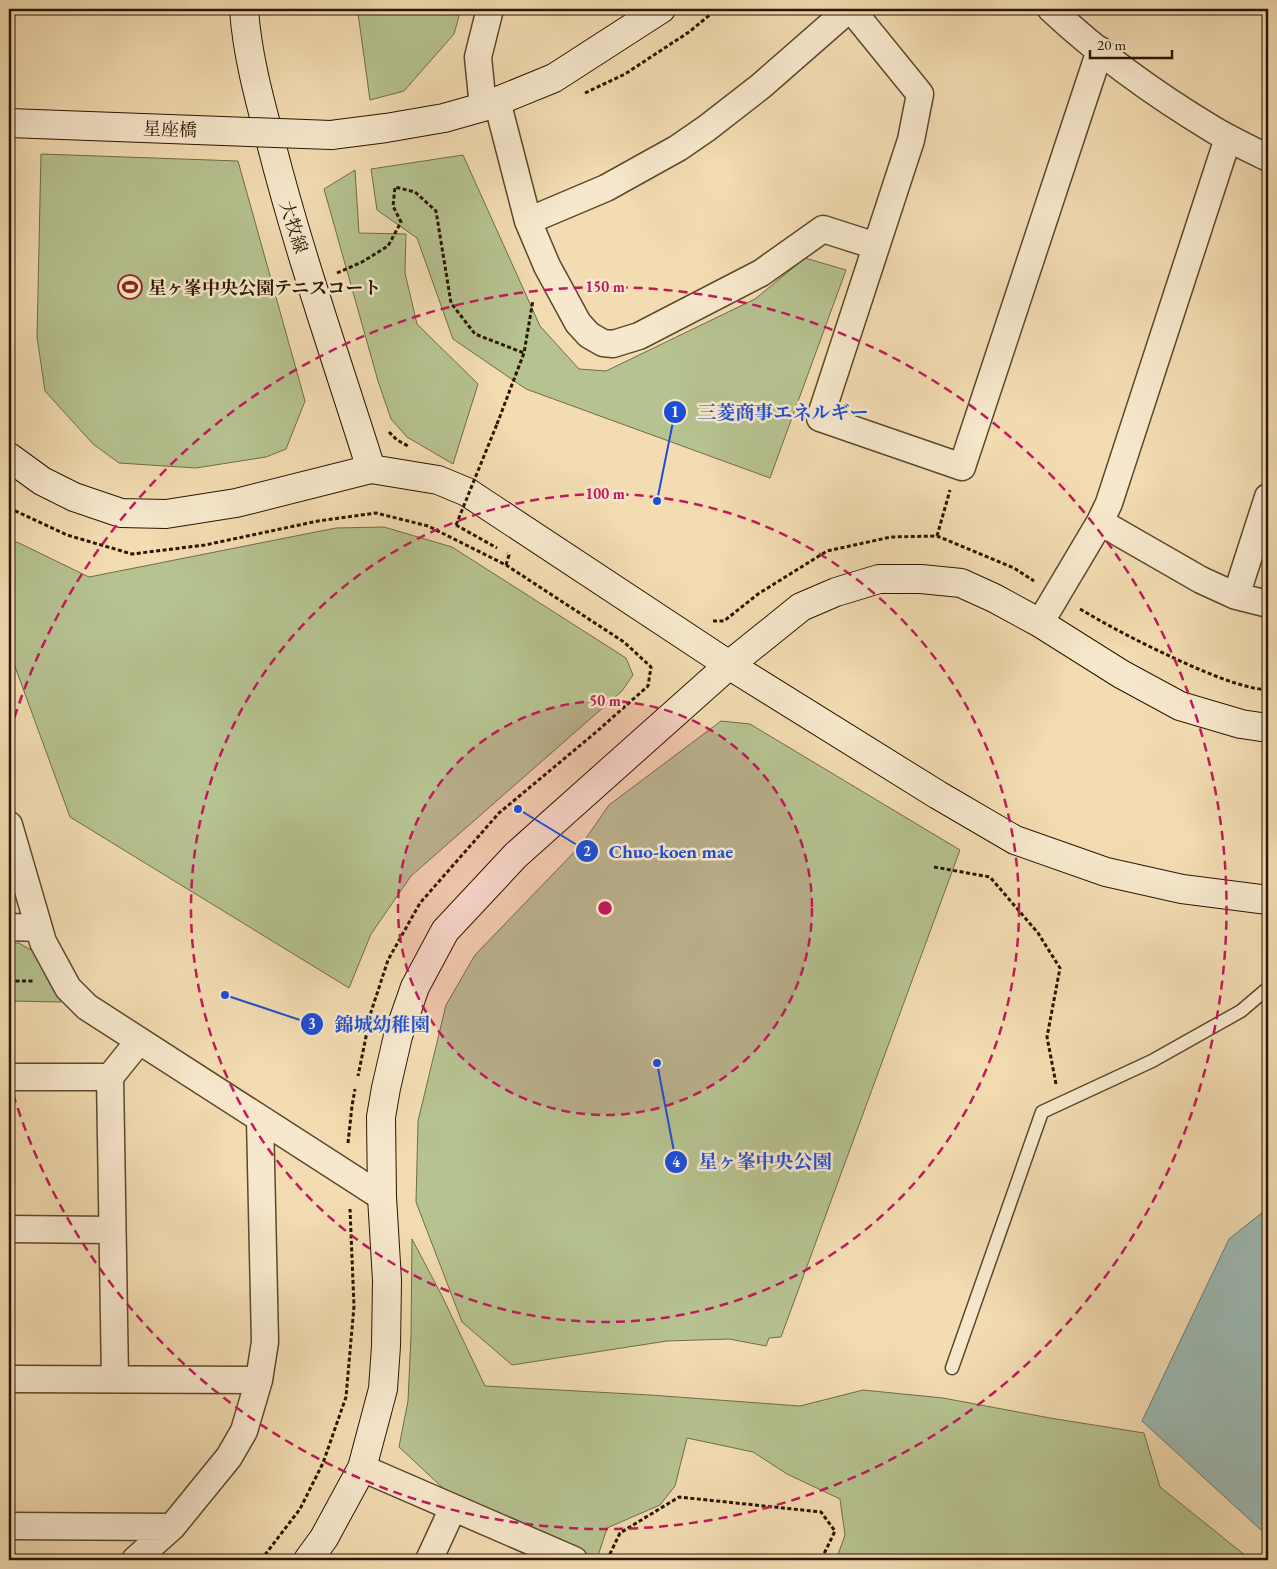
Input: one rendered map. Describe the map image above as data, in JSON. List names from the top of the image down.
{
  "streets": {
    "street": ["星座橋", "大牧線"]
  },
  "places": {
    "sports": ["星ヶ峯中央公園テニスコート"],
    "other": [
      "三菱商事エネルギー",
      "Chuo-koen mae",
      "錦城幼稚園",
      "星ヶ峯中央公園"
    ]
  },
  "scale_bar": "20 m",
  "rings": ["150 m", "100 m", "50 m"]
}
